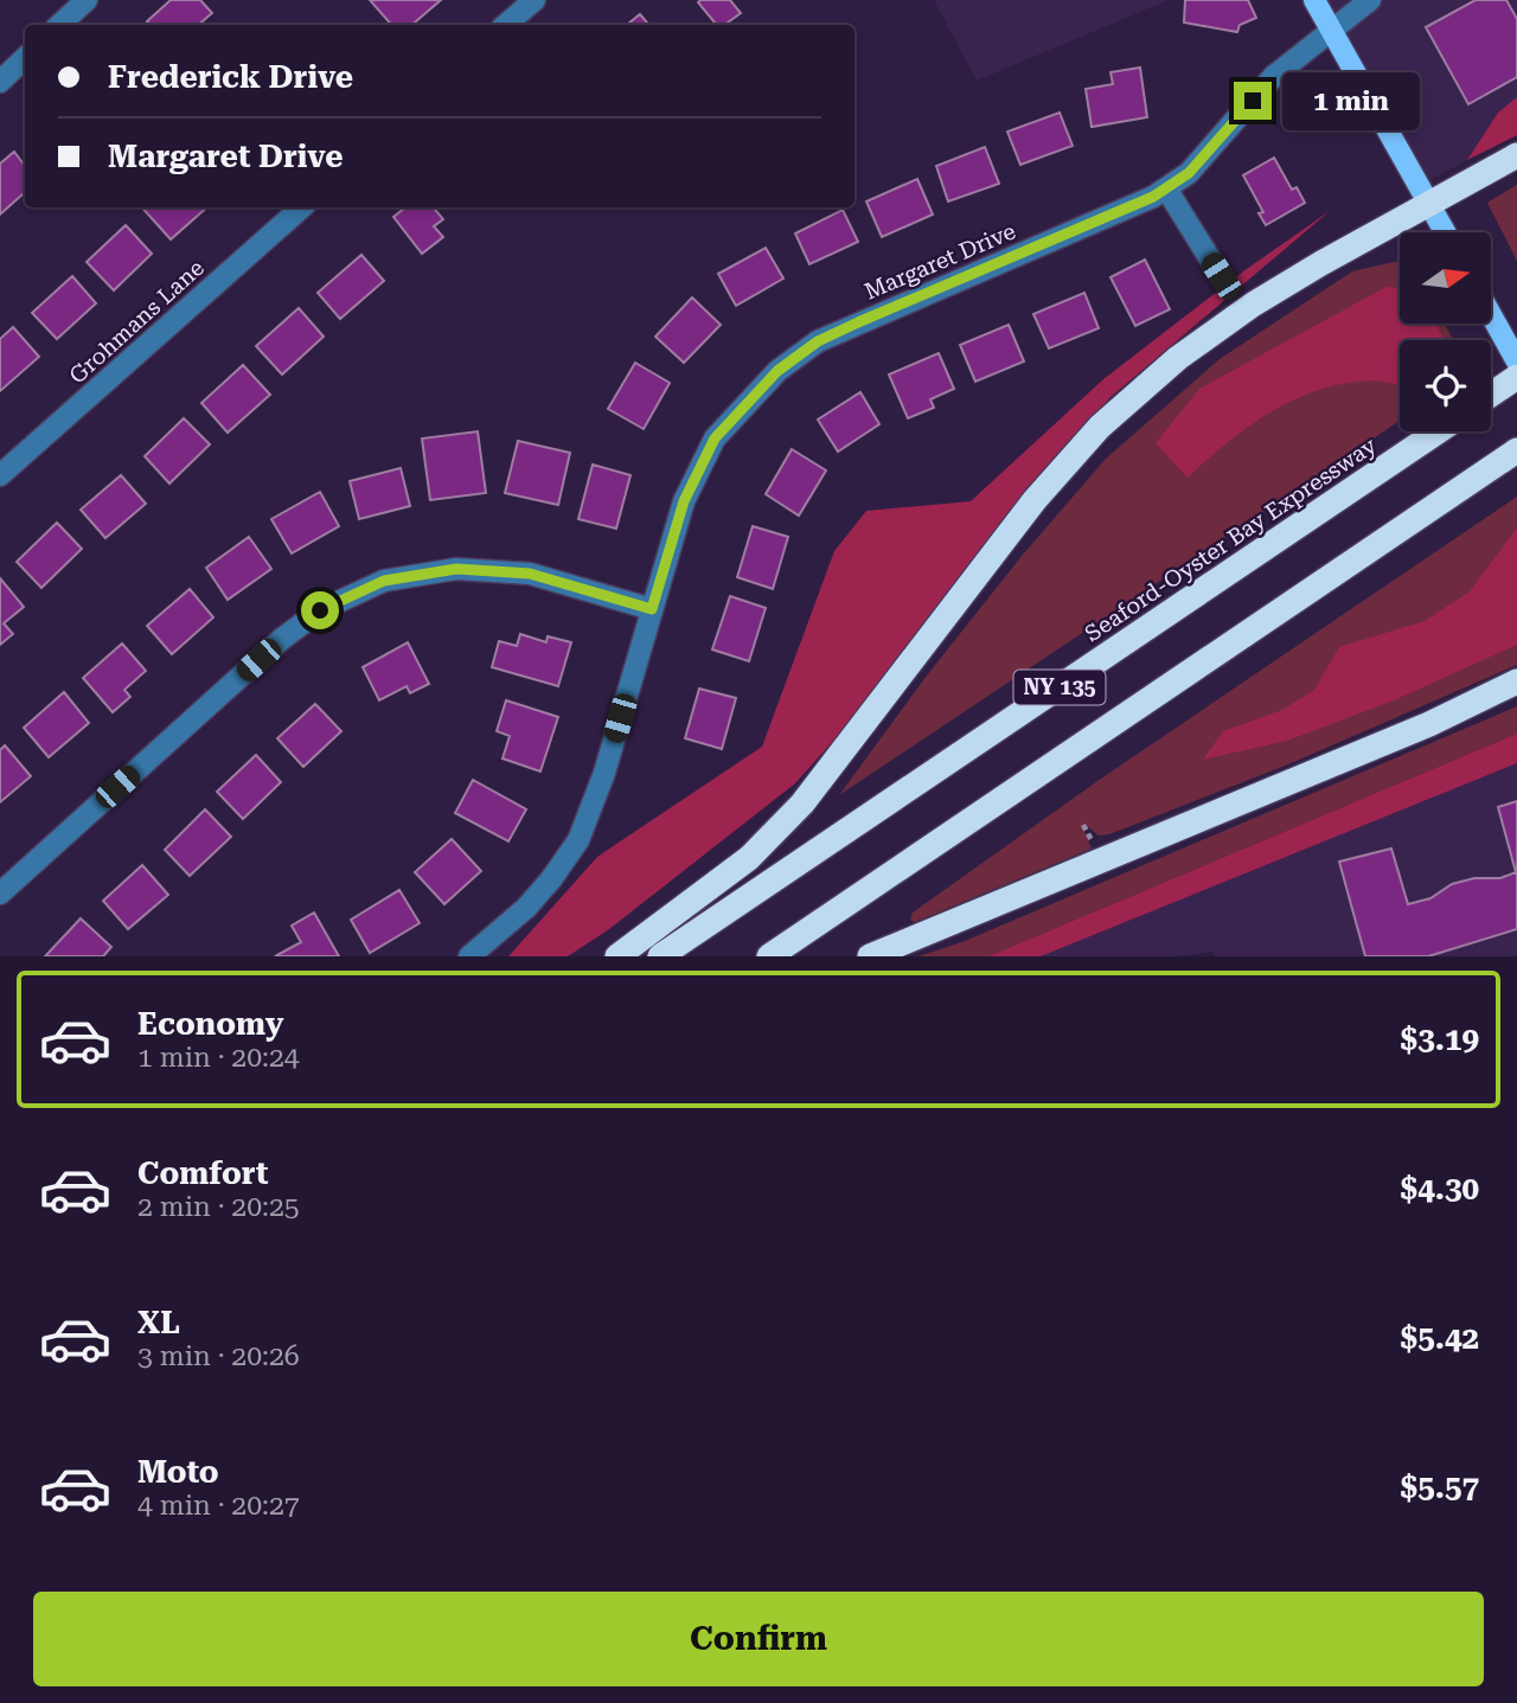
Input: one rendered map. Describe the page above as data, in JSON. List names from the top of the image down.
{
  "streets": {
    "highway": ["Seaford-Oyster Bay Expressway", "NY 135"],
    "street": ["Margaret Drive", "Grohmans Lane"]
  },
  "north": "right",
  "page": {
    "banner": ["Frederick Drive", "Margaret Drive"],
    "bubble": "1 min",
    "list": [
      {
        "name": "Economy",
        "note": "1 min · 20:24",
        "value": "$3.19"
      },
      {
        "name": "Comfort",
        "note": "2 min · 20:25",
        "value": "$4.30"
      },
      {
        "name": "XL",
        "note": "3 min · 20:26",
        "value": "$5.42"
      },
      {
        "name": "Moto",
        "note": "4 min · 20:27",
        "value": "$5.57"
      }
    ],
    "buttons": "Confirm"
  }
}
